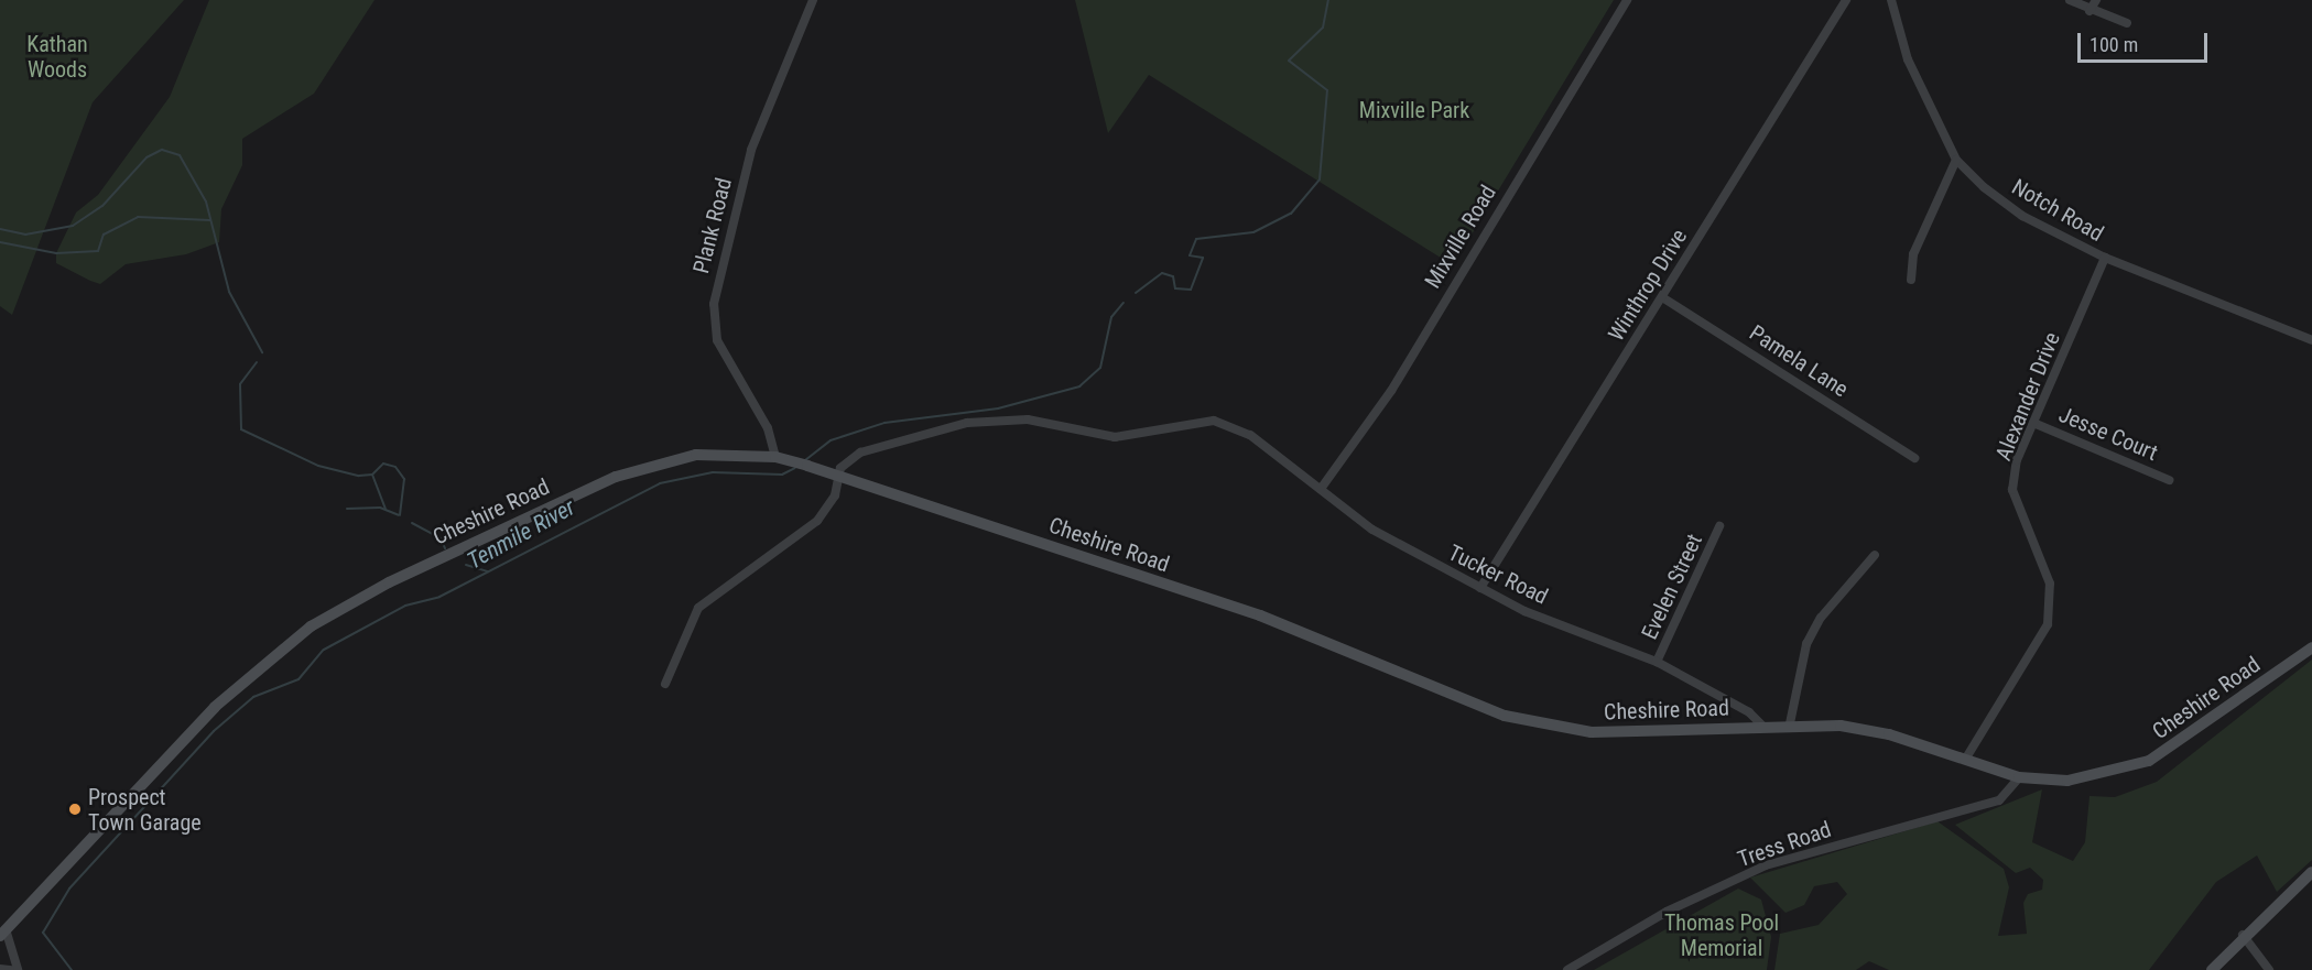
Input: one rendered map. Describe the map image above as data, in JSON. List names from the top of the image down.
{
  "streets": {
    "main road": ["Cheshire Road"],
    "street": [
      "Notch Road",
      "Plank Road",
      "Mixville Road",
      "Winthrop Drive",
      "Pamela Lane",
      "Alexander Drive",
      "Jesse Court",
      "Tucker Road",
      "Evelen Street",
      "Tress Road"
    ]
  },
  "crossings": [
    ["Notch Road", "Alexander Drive"],
    ["Plank Road", "Cheshire Road"],
    ["Mixville Road", "Tucker Road"],
    ["Winthrop Drive", "Pamela Lane"],
    ["Winthrop Drive", "Tucker Road"],
    ["Alexander Drive", "Jesse Court"],
    ["Alexander Drive", "Cheshire Road"],
    ["Cheshire Road", "Tucker Road"],
    ["Cheshire Road", "Tress Road"],
    ["Tucker Road", "Evelen Street"]
  ],
  "water": ["Tenmile River"],
  "parks": ["Kathan Woods", "Mixville Park", "Thomas Pool Memorial"],
  "places": ["Prospect Town Garage"],
  "scale_bar": "100 m"
}
